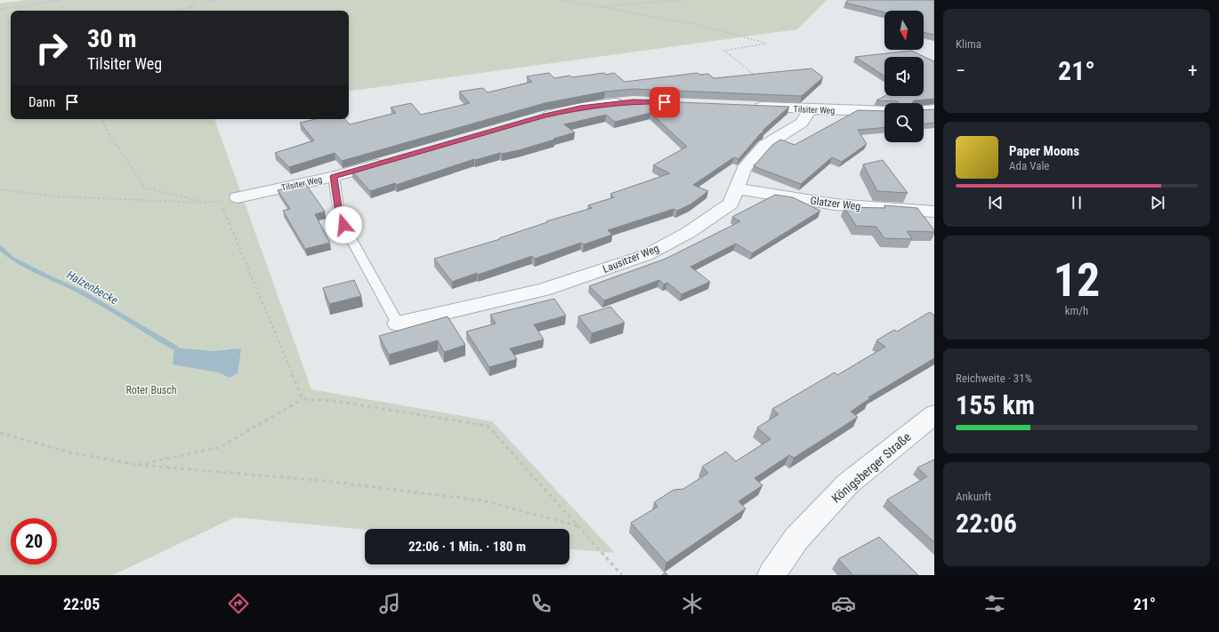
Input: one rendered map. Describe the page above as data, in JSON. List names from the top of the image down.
{
  "streets": {
    "street": [
      "Tilsiter Weg",
      "Glatzer Weg",
      "Lausitzer Weg",
      "Königsberger Straße"
    ]
  },
  "crossings": [
    ["Tilsiter Weg", "Lausitzer Weg"],
    ["Glatzer Weg", "Lausitzer Weg"]
  ],
  "water": ["Halzenbecke"],
  "parks": ["Roter Busch"],
  "north": "bottom",
  "page": {
    "tile": [
      "Klima",
      ["12", "km/h"],
      ["Reichweite · 31%", "155 km"],
      ["Ankunft", "22:06"]
    ],
    "turn": ["30 m", "Tilsiter Weg"],
    "heat": ["−", "21°", "+"],
    "then": "Dann",
    "song": ["Paper Moons", "Ada Vale"],
    "limit": "20",
    "trip": "22:06 · 1 Min. · 180 m",
    "tabs": ["22:05", "21°"]
  }
}
